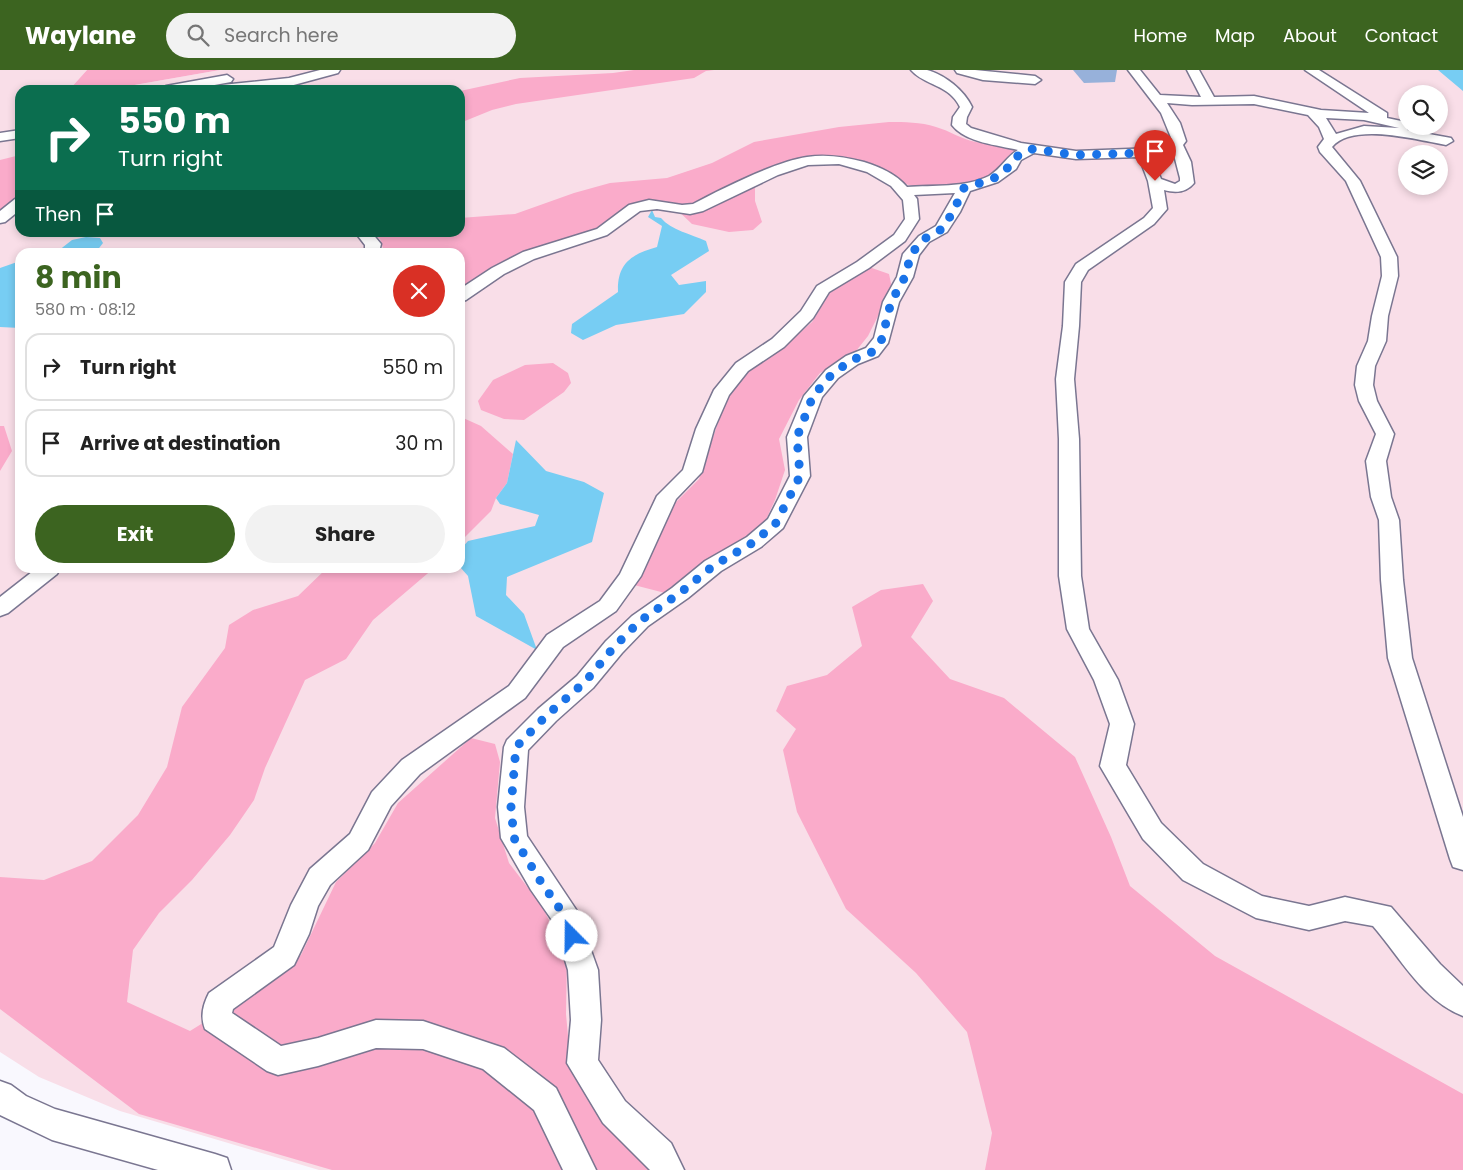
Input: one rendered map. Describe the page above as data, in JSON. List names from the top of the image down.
{
  "page": {
    "header": "Waylane",
    "search": "Search here",
    "nav": [
      "Home",
      "Map",
      "About",
      "Contact"
    ],
    "turn": ["550 m", "Turn right"],
    "then": "Then",
    "heading": ["8 min", "580 m · 08:12"],
    "list": [
      {
        "name": "Turn right",
        "value": "550 m"
      },
      {
        "name": "Arrive at destination",
        "value": "30 m"
      }
    ],
    "buttons": ["Exit", "Share"]
  }
}
